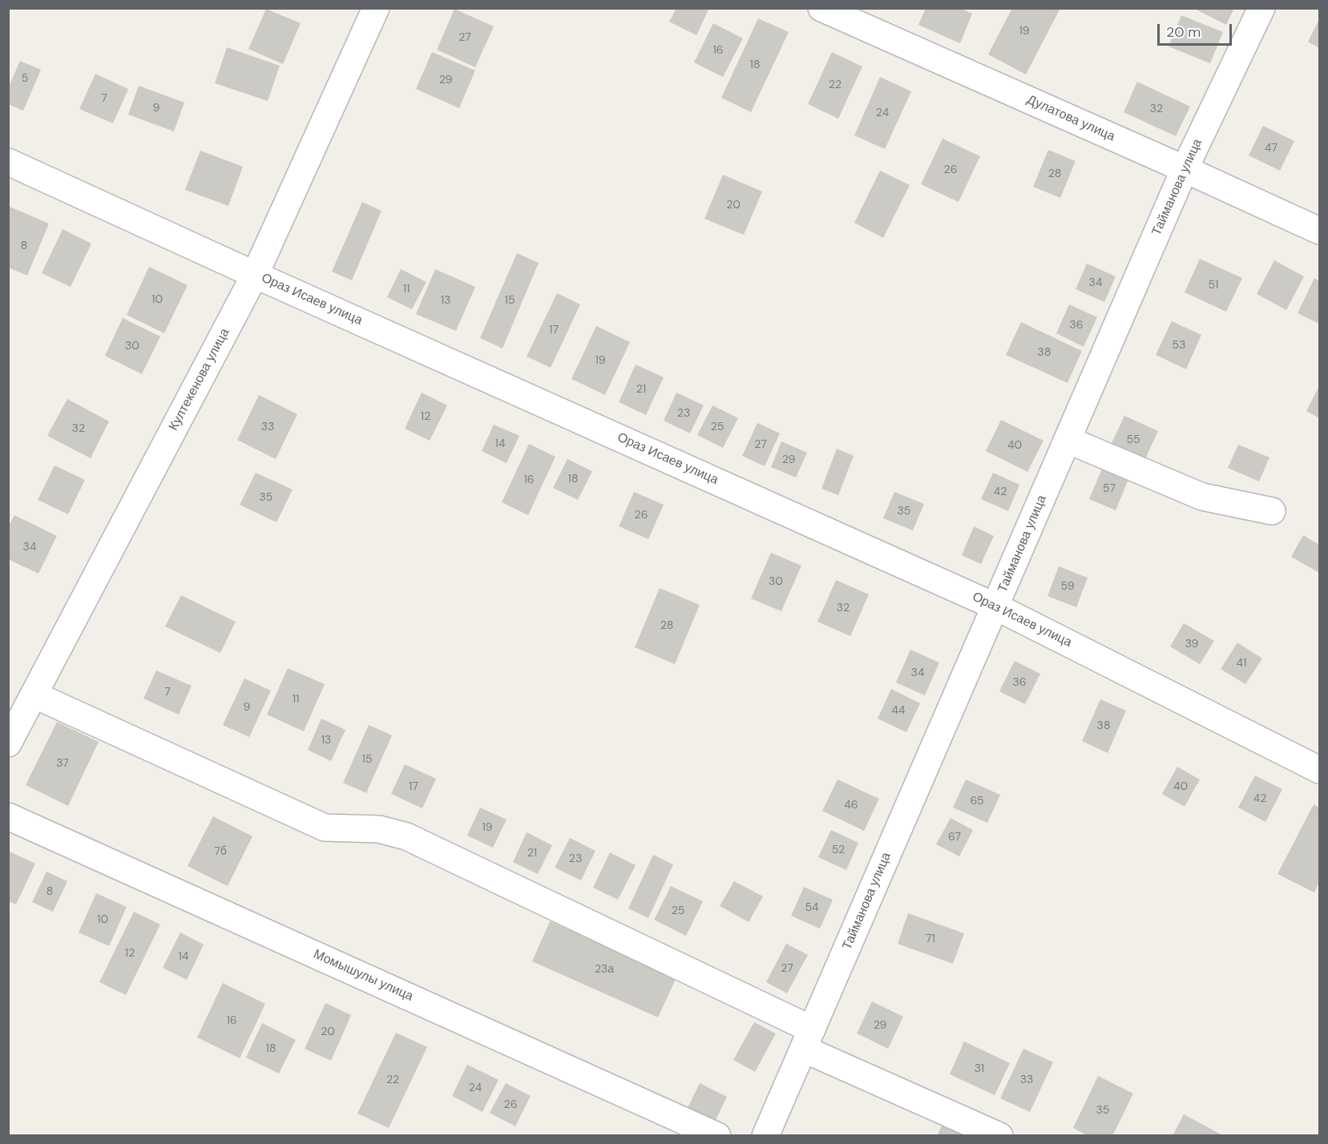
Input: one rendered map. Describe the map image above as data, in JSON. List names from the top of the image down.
{
  "streets": {
    "street": [
      "Дулатова улица",
      "Тайманова улица",
      "Ораз Исаев улица",
      "Култекенова улица",
      "Момышулы улица"
    ]
  },
  "crossings": [
    ["Дулатова улица", "Тайманова улица"],
    ["Тайманова улица", "Ораз Исаев улица"],
    ["Ораз Исаев улица", "Култекенова улица"]
  ],
  "house_numbers": [
    "19",
    "27",
    "16",
    "18",
    "5",
    "29",
    "22",
    "7",
    "9",
    "32",
    "24",
    "47",
    "26",
    "28",
    "20",
    "8",
    "34",
    "51",
    "11",
    "10",
    "13",
    "15",
    "36",
    "17",
    "53",
    "30",
    "38",
    "19",
    "21",
    "23",
    "12",
    "33",
    "25",
    "32",
    "55",
    "14",
    "27",
    "40",
    "29",
    "18",
    "16",
    "57",
    "42",
    "35",
    "35",
    "26",
    "34",
    "30",
    "59",
    "32",
    "28",
    "39",
    "41",
    "34",
    "36",
    "7",
    "11",
    "9",
    "44",
    "38",
    "13",
    "15",
    "37",
    "17",
    "40",
    "42",
    "65",
    "46",
    "19",
    "67",
    "52",
    "7б",
    "21",
    "23",
    "8",
    "54",
    "25",
    "10",
    "71",
    "12",
    "14",
    "27",
    "23а",
    "16",
    "29",
    "20",
    "18",
    "31",
    "22",
    "33",
    "24",
    "26",
    "35"
  ],
  "scale_bar": "20 m"
}
